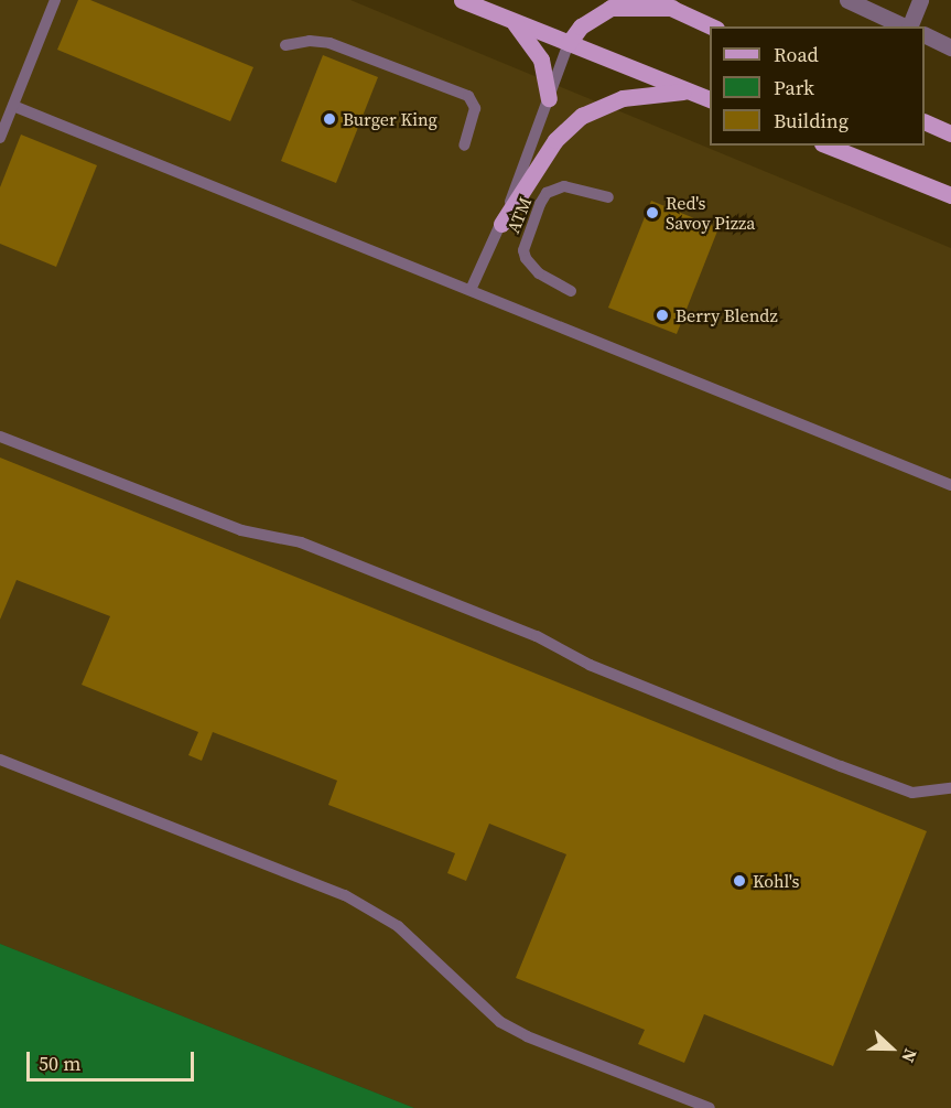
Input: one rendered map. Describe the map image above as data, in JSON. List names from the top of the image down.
{
  "streets": {
    "lane": ["ATM"]
  },
  "places": [
    "Burger King",
    "Red's Savoy Pizza",
    "Berry Blendz",
    "Kohl's"
  ],
  "legend": ["Road", "Park", "Building"],
  "scale_bar": "50 m",
  "north": "right"
}
